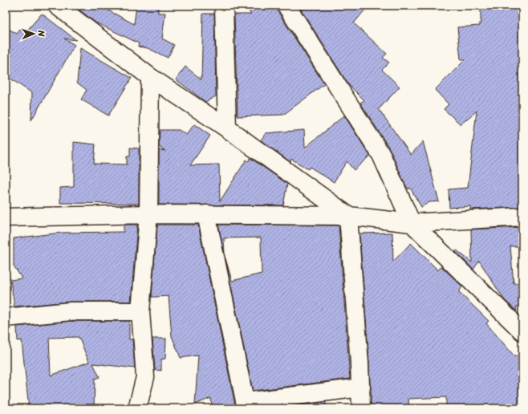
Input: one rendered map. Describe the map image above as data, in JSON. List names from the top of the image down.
{
  "north": "right"
}
